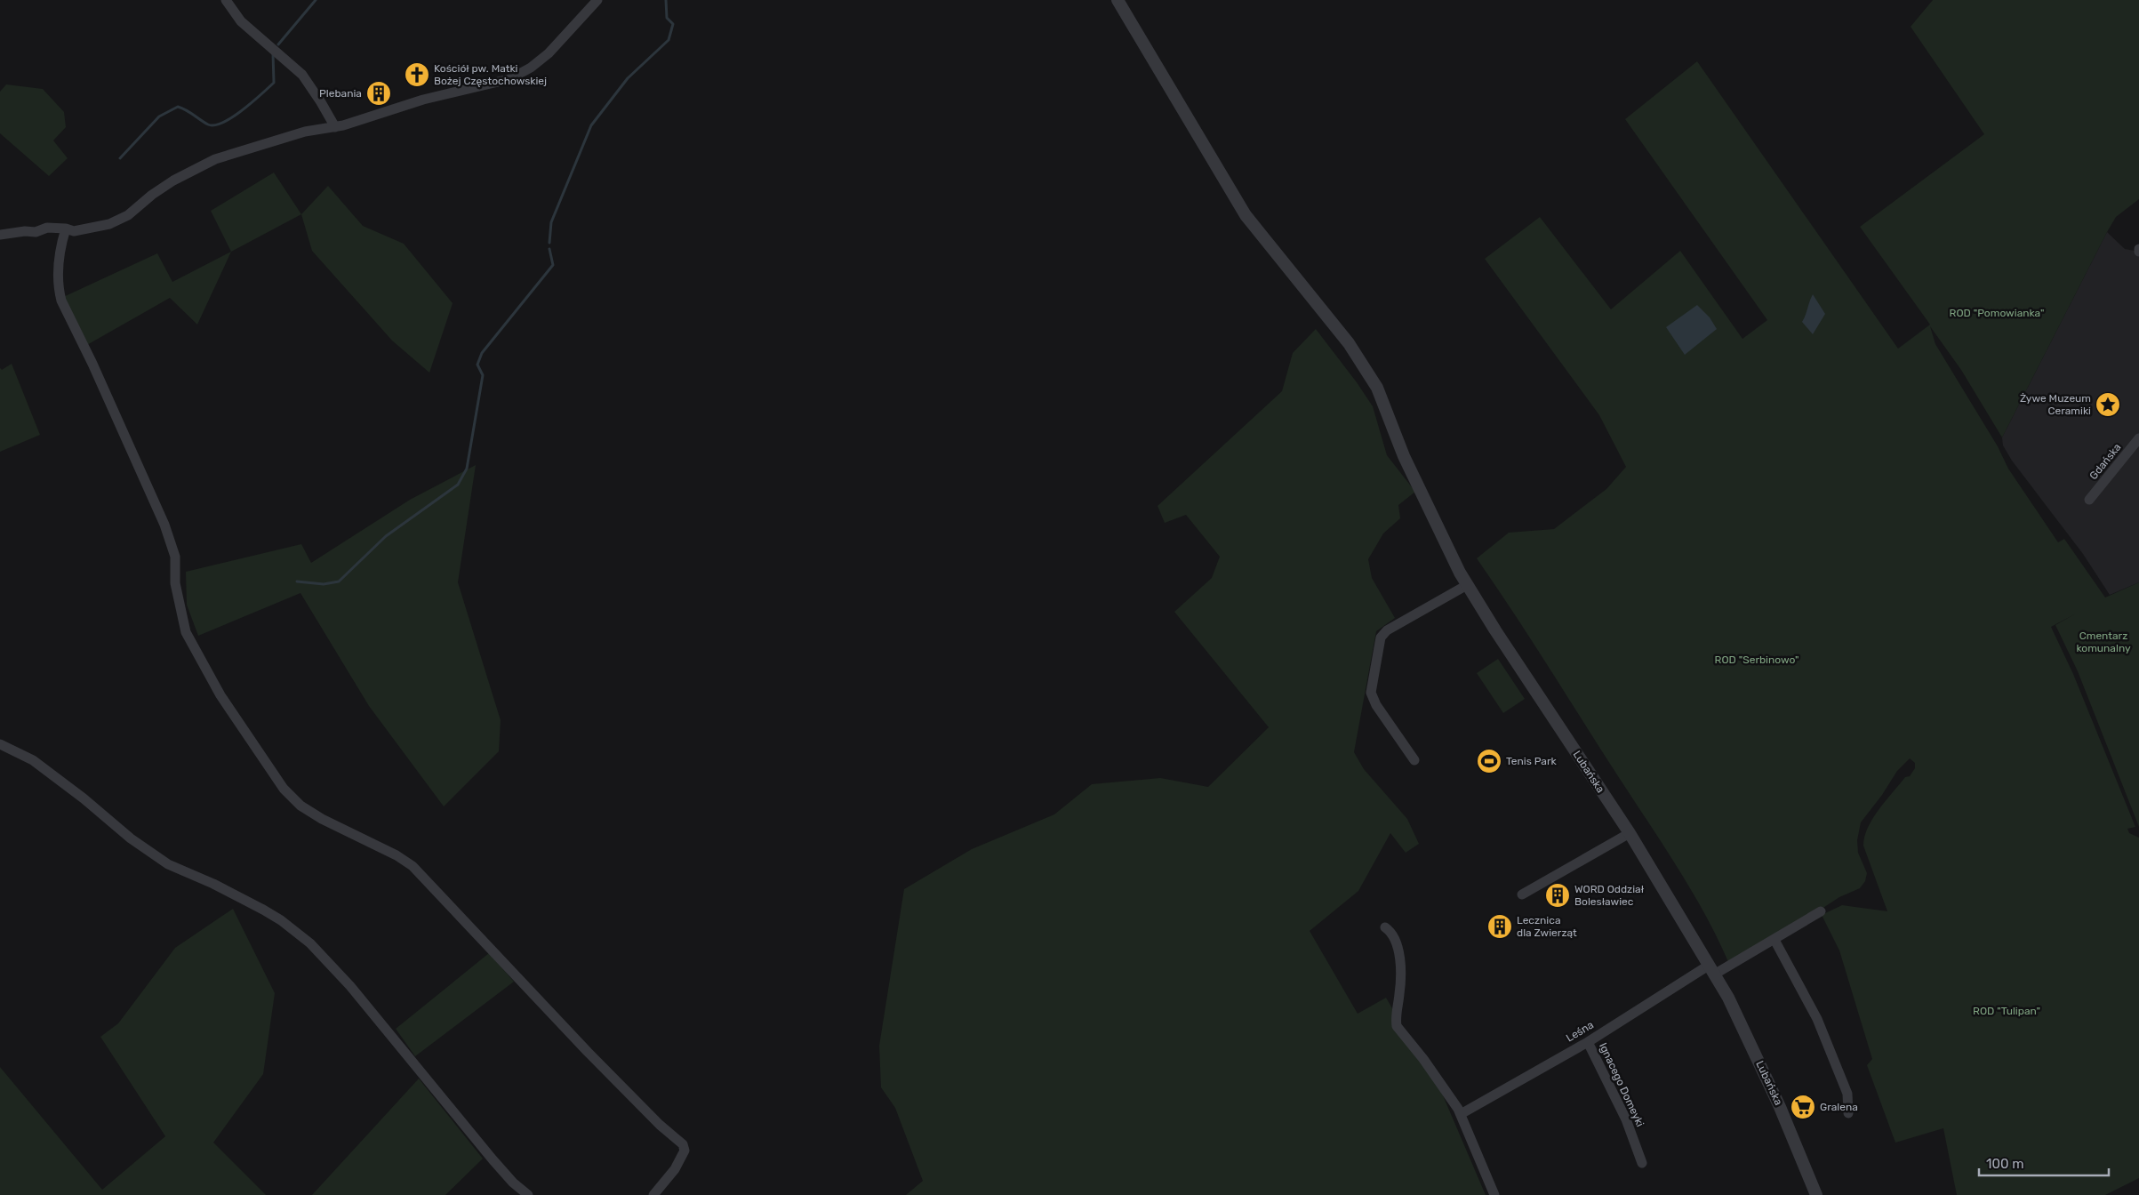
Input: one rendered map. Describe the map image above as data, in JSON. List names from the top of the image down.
{
  "streets": {
    "street": [
      "Gdańska",
      "Lubańska",
      "Leśna",
      "Ignacego Domeyki"
    ]
  },
  "crossings": [
    ["Lubańska", "Leśna"],
    ["Leśna", "Ignacego Domeyki"]
  ],
  "parks": [
    "ROD \"Pomowianka\"",
    "Cmentarz komunalny",
    "ROD \"Serbinowo\"",
    "ROD \"Tulipan\""
  ],
  "places": {
    "church": ["Kościół pw. Matki Bożej Częstochowskiej"],
    "building": ["Plebania", "WORD Oddział Bolesławiec", "Lecznica dla Zwierząt"],
    "place": ["Żywe Muzeum Ceramiki"],
    "sports": ["Tenis Park"],
    "supermarket": ["Gralena"]
  },
  "scale_bar": "100 m"
}
